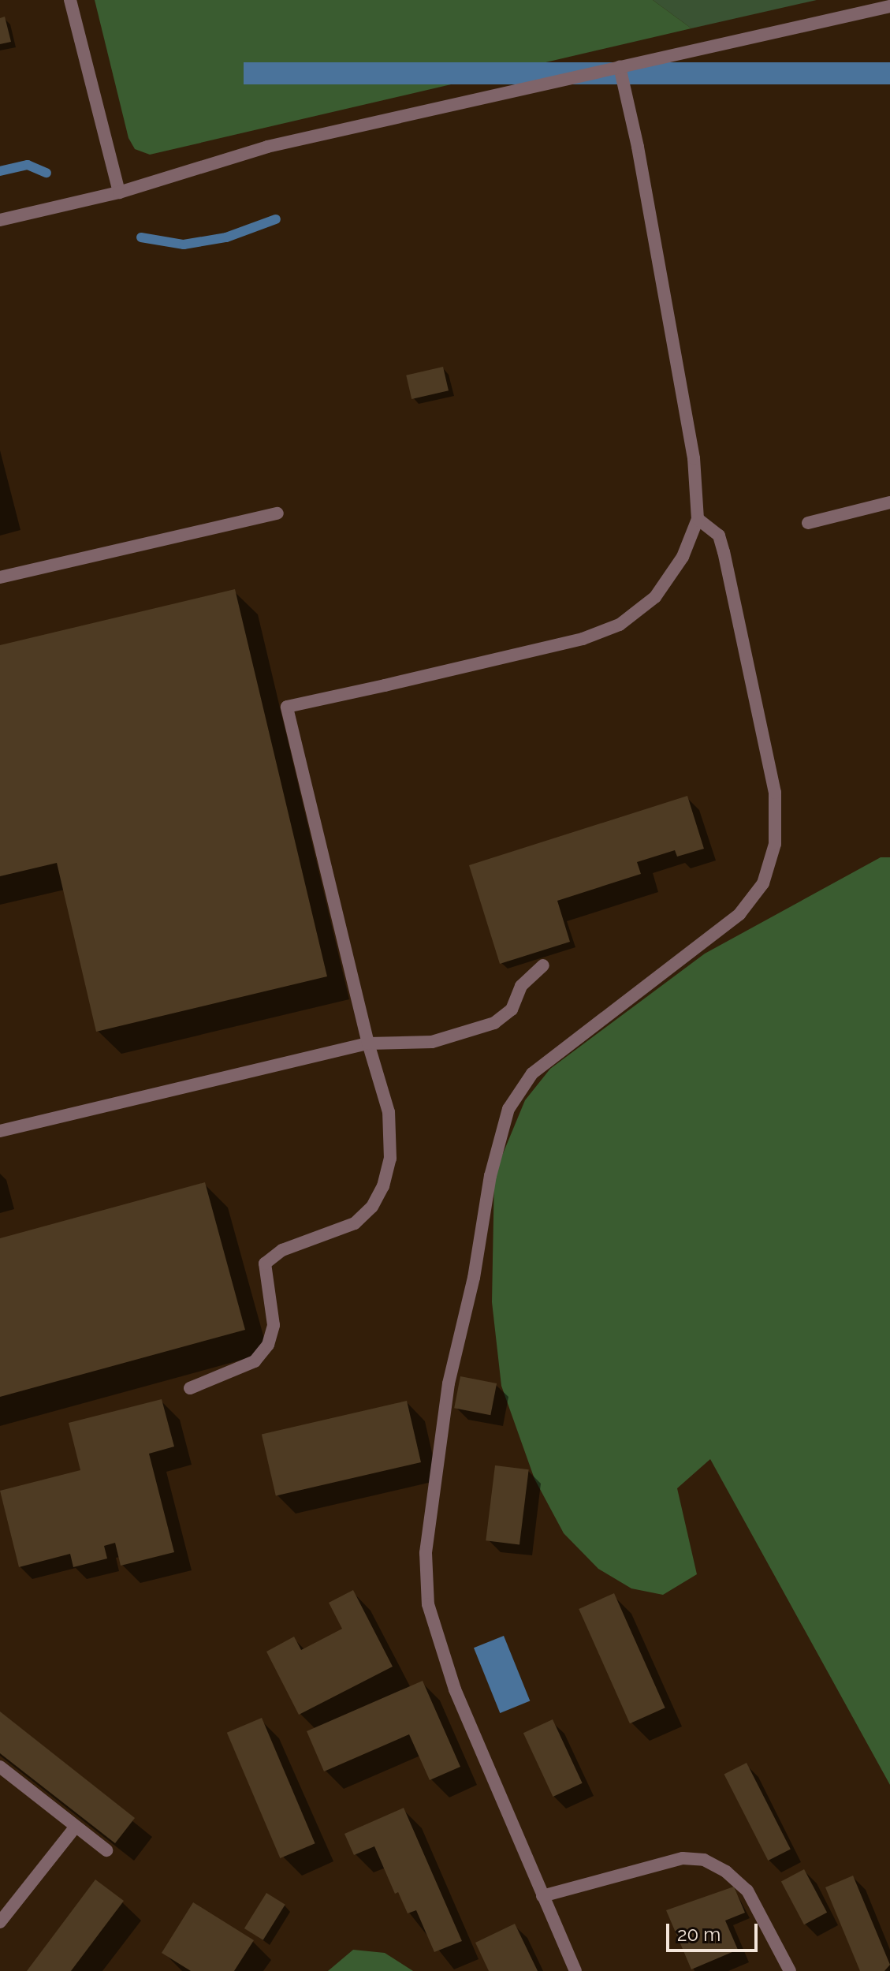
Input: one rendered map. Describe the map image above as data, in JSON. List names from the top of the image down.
{
  "scale_bar": "20 m"
}
